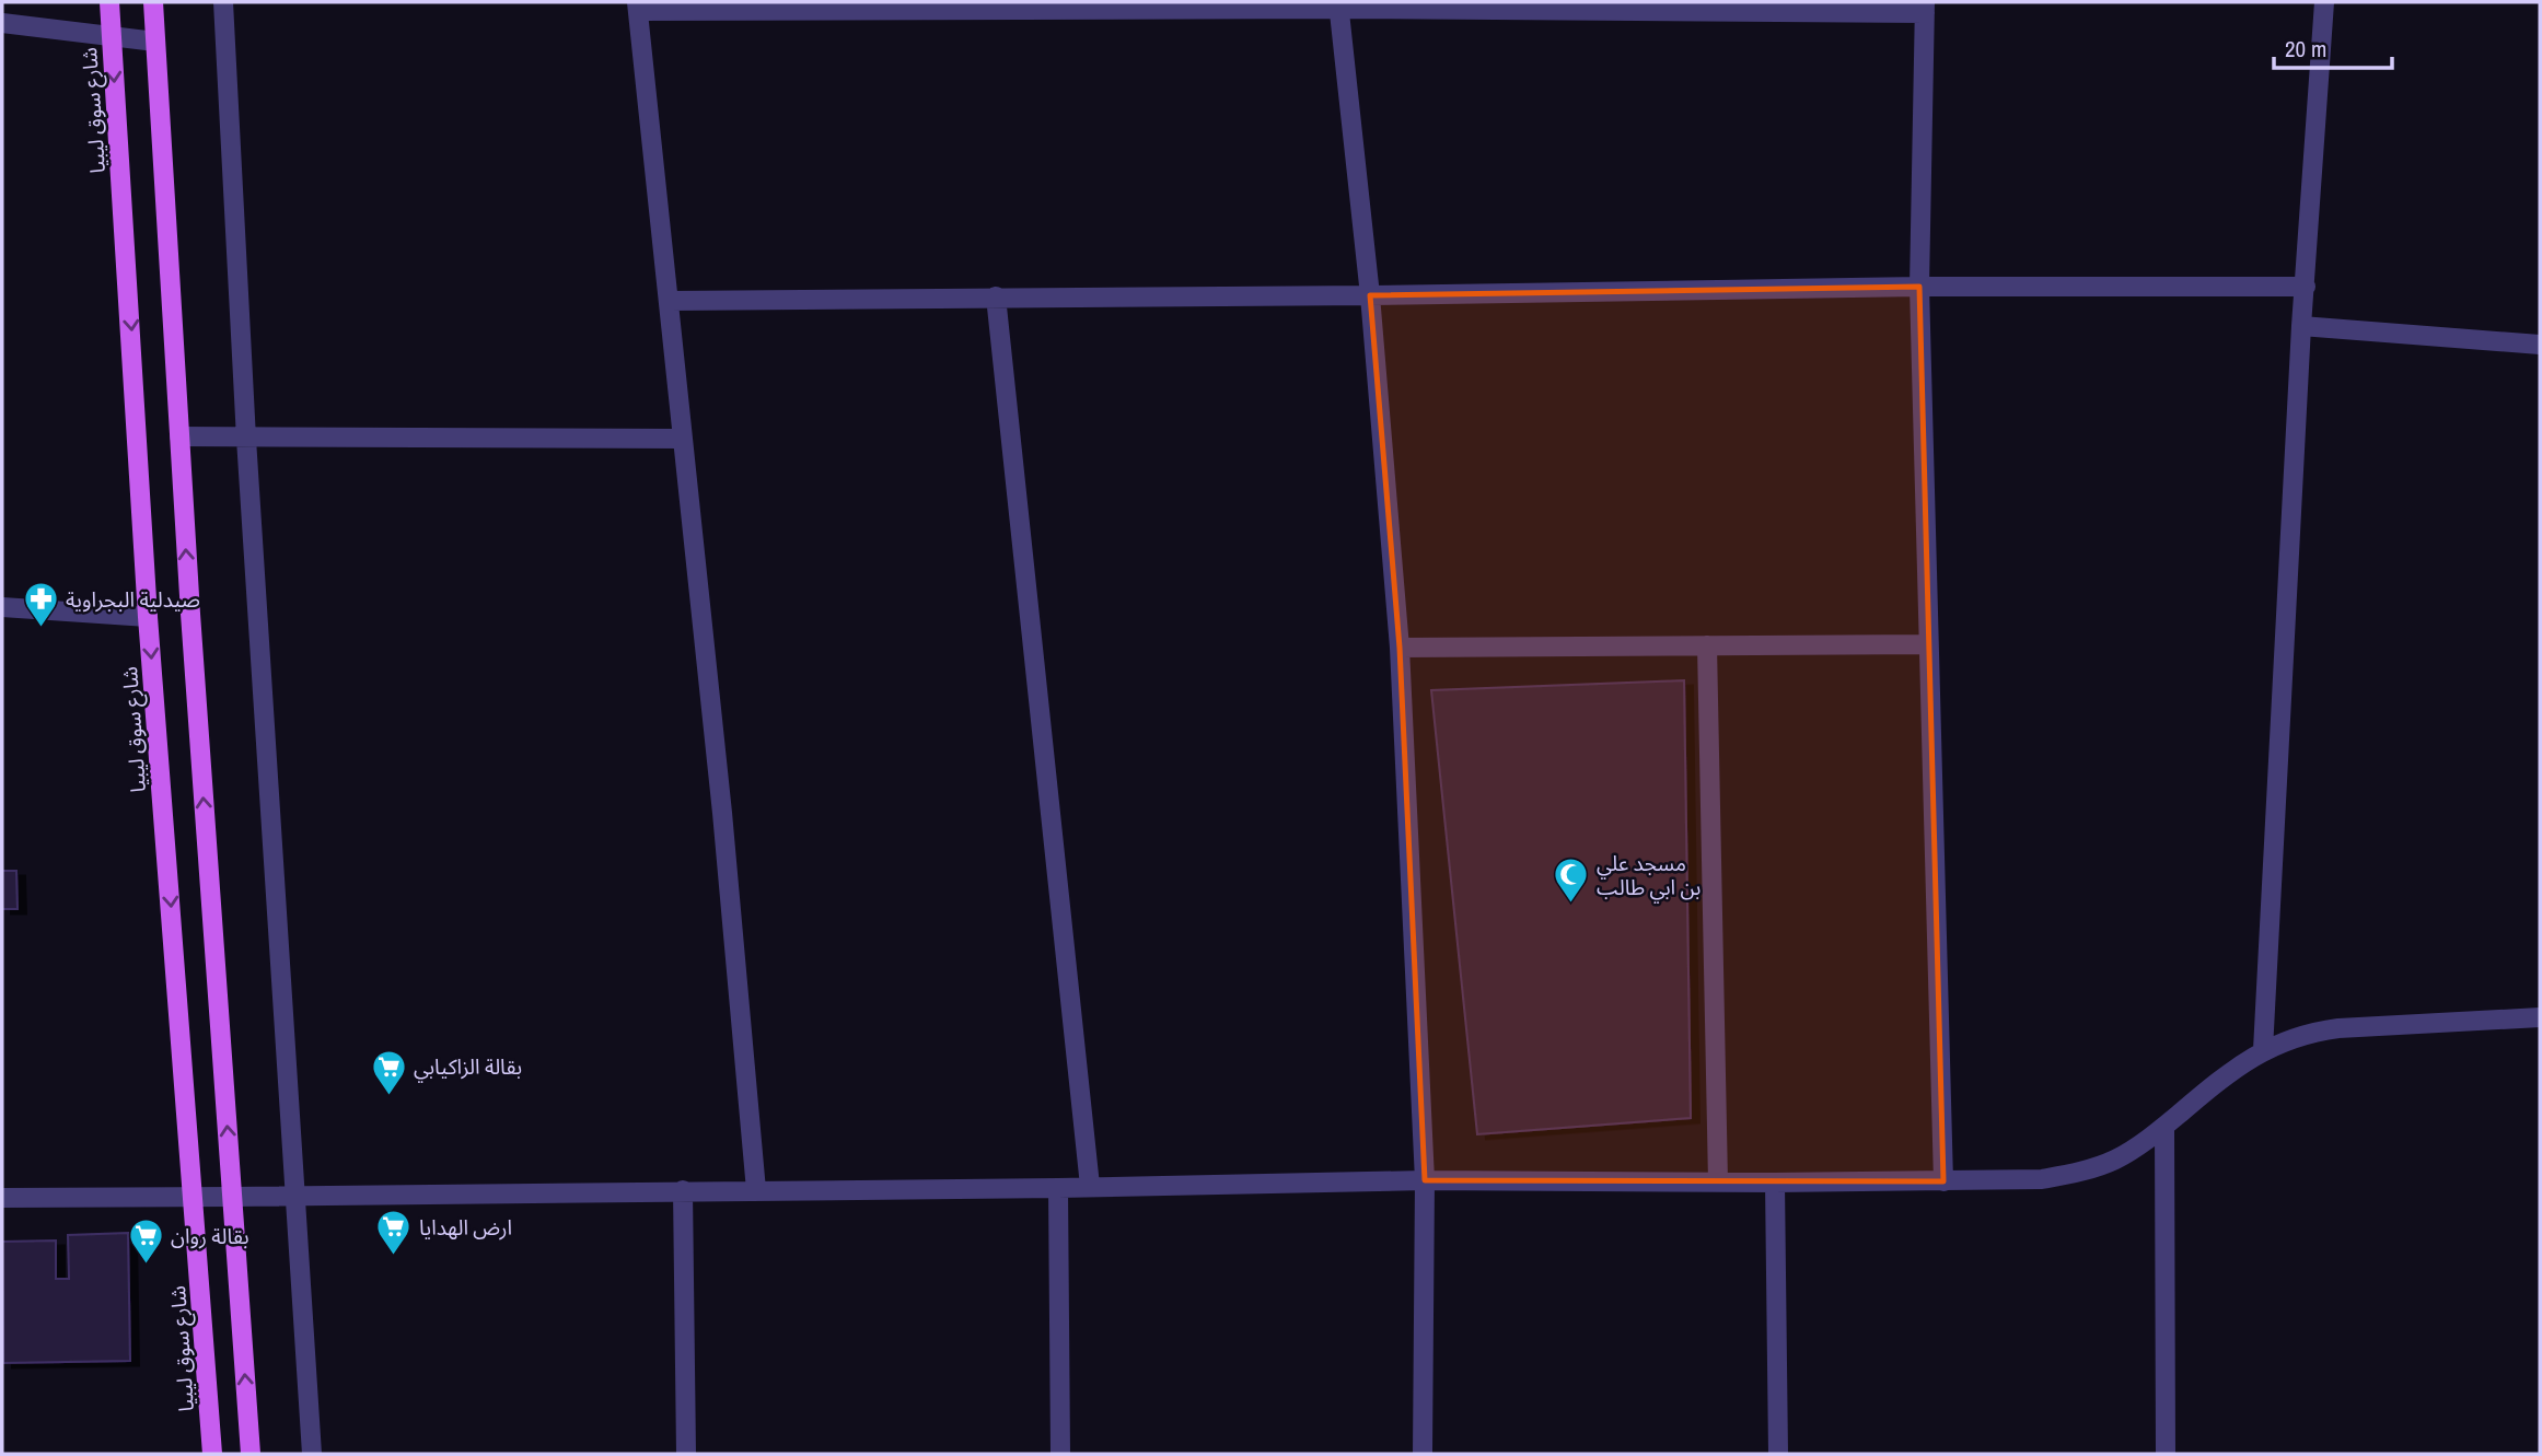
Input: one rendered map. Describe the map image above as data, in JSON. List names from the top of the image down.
{
  "streets": {
    "main road": ["شارع سوق ليبيا"]
  },
  "places": {
    "pharmacy": ["صيدلية البجراوية"],
    "mosque": ["مسجد علي بن ابي طالب"],
    "supermarket": ["بقالة الزاكيابي", "ارض الهدايا", "بقالة روان"]
  },
  "scale_bar": "20 m"
}
